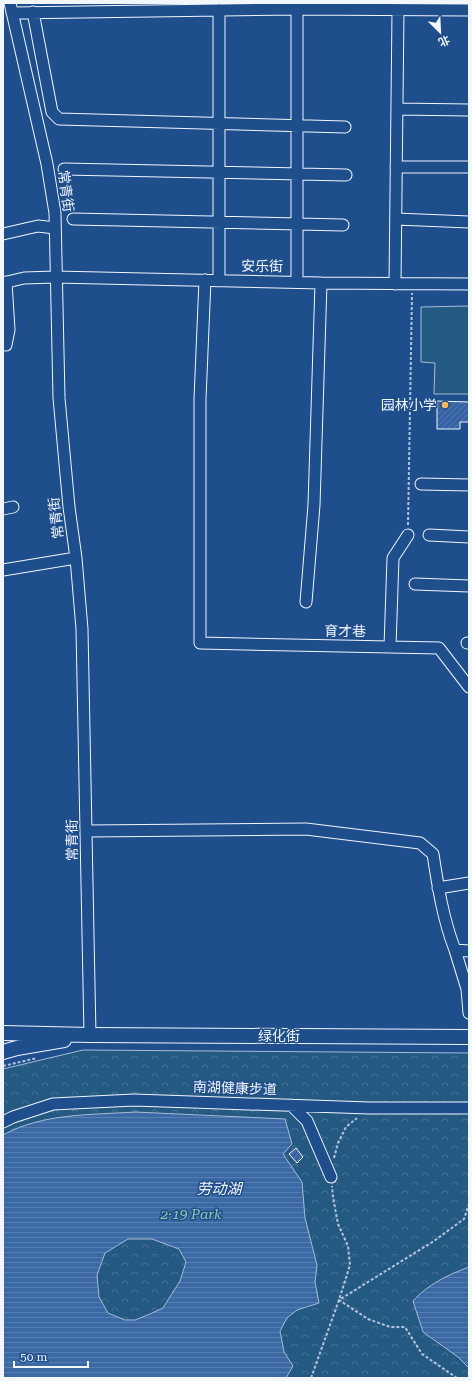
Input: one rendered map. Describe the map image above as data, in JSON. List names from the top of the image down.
{
  "streets": {
    "main road": ["绿化街"],
    "street": [
      "常青街",
      "安乐街",
      "育才巷",
      "南湖健康步道"
    ]
  },
  "crossings": [
    ["常青街", "安乐街"],
    ["常青街", "绿化街"],
    ["安乐街", "育才巷"]
  ],
  "water": ["劳动湖"],
  "parks": ["2·19 Park"],
  "places": ["园林小学"],
  "scale_bar": "50 m",
  "north": "bottom right"
}
